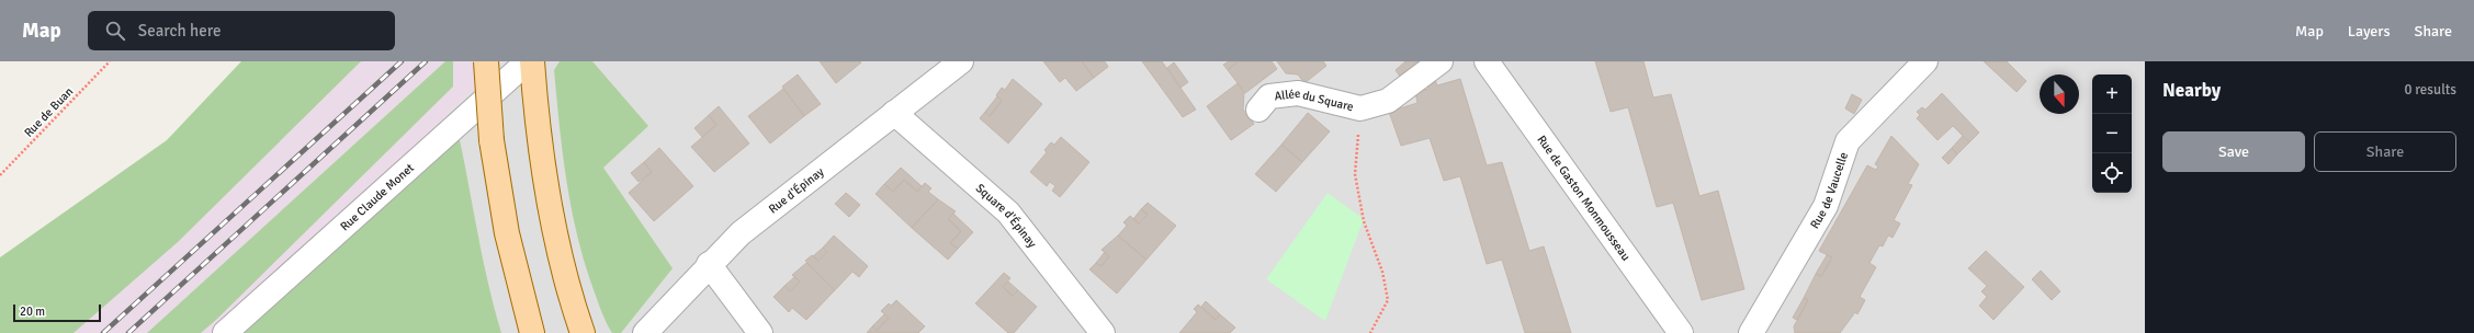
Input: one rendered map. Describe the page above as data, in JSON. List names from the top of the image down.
{
  "streets": {
    "street": [
      "Allée du Square",
      "Rue d'Épinay",
      "Rue de Vaucelle",
      "Rue Claude Monet",
      "Rue de Gaston Monmousseau",
      "Square d'Épinay"
    ],
    "path": ["Rue de Buan"]
  },
  "crossings": [
    ["Rue d'Épinay", "Square d'Épinay"]
  ],
  "scale_bar": "20 m",
  "north": "bottom",
  "page": {
    "header": "Map",
    "search": "Search here",
    "nav": ["Map", "Layers", "Share"],
    "heading": ["Nearby", "0 results"],
    "map_buttons": ["+", "−"],
    "buttons": ["Save", "Share"],
    "scale": "20 m"
  }
}
